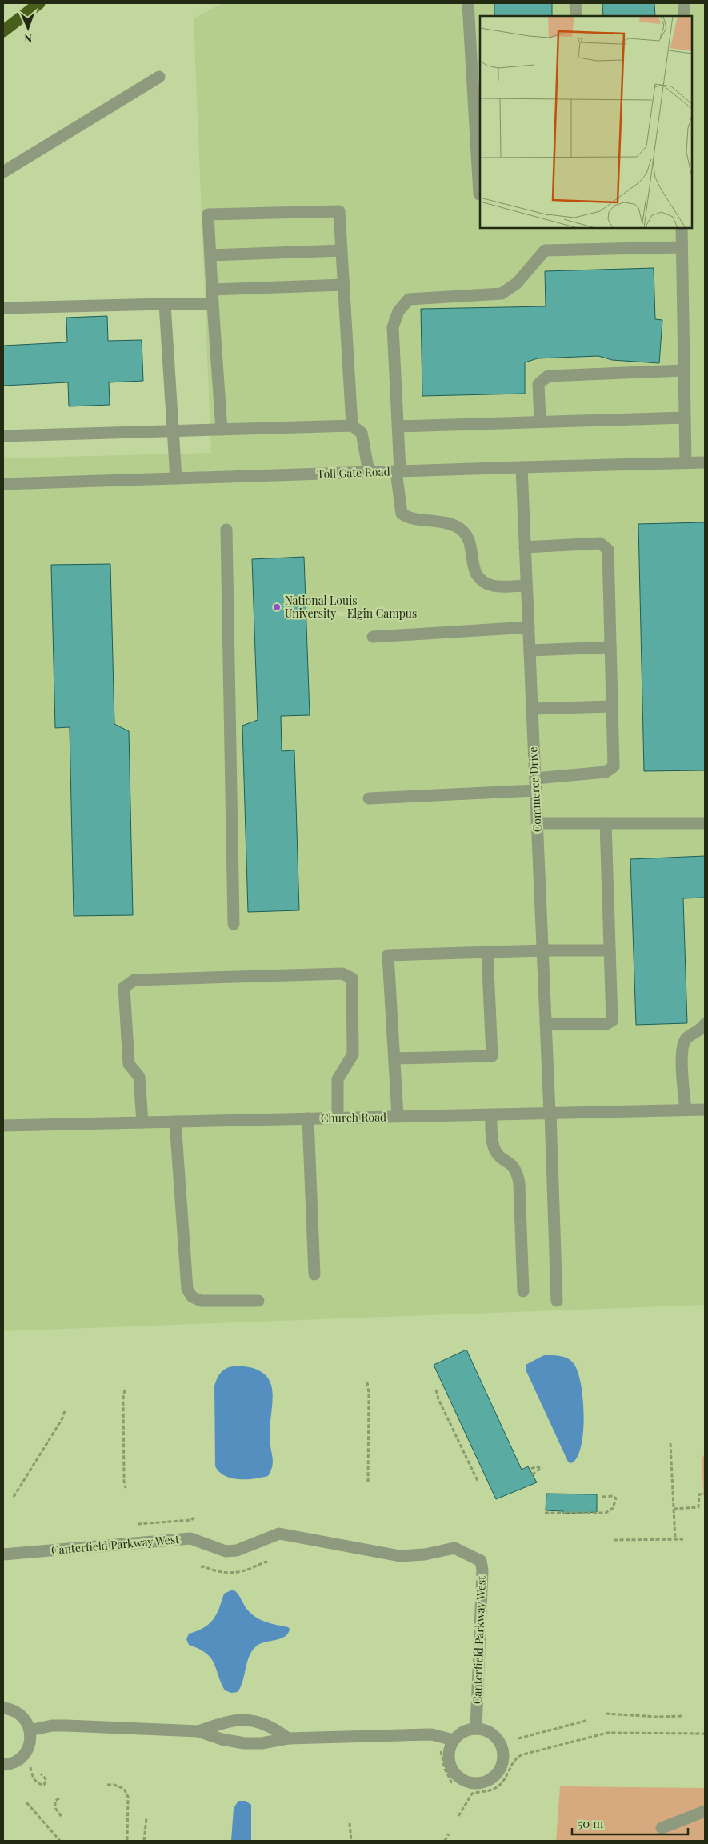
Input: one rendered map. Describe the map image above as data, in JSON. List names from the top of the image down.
{
  "streets": {
    "street": [
      "Toll Gate Road",
      "Commerce Drive",
      "Church Road",
      "Canterfield Parkway West"
    ]
  },
  "crossings": [
    ["Toll Gate Road", "Commerce Drive"],
    ["Commerce Drive", "Church Road"]
  ],
  "places": ["National Louis University - Elgin Campus"],
  "scale_bar": "50 m",
  "north": "bottom"
}
